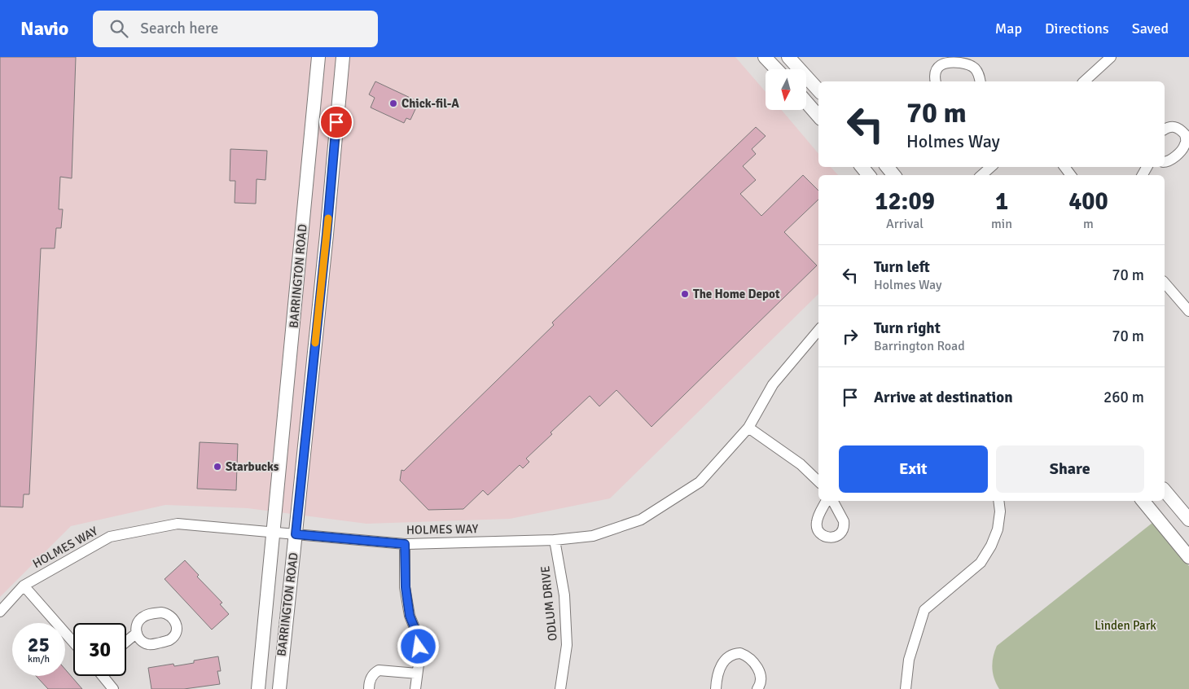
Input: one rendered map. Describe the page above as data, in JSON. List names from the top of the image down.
{
  "streets": {
    "main road": ["BARRINGTON ROAD"],
    "street": ["HOLMES WAY", "ODLUM DRIVE"]
  },
  "crossings": [
    ["BARRINGTON ROAD", "HOLMES WAY"],
    ["HOLMES WAY", "ODLUM DRIVE"]
  ],
  "parks": ["Linden Park"],
  "places": ["Chick-fil-A", "The Home Depot", "Starbucks"],
  "north": "bottom",
  "page": {
    "header": "Navio",
    "search": "Search here",
    "nav": ["Map", "Directions", "Saved"],
    "turn": ["70 m", "Holmes Way"],
    "eta": [
      "12:09",
      "Arrival",
      "1",
      "min",
      "400",
      "m"
    ],
    "list": [
      {
        "name": "Turn left",
        "note": "Holmes Way",
        "value": "70 m"
      },
      {
        "name": "Turn right",
        "note": "Barrington Road",
        "value": "70 m"
      },
      {
        "name": "Arrive at destination",
        "value": "260 m"
      }
    ],
    "buttons": ["Exit", "Share"],
    "speed": "25 km/h",
    "limit": "30"
  }
}
